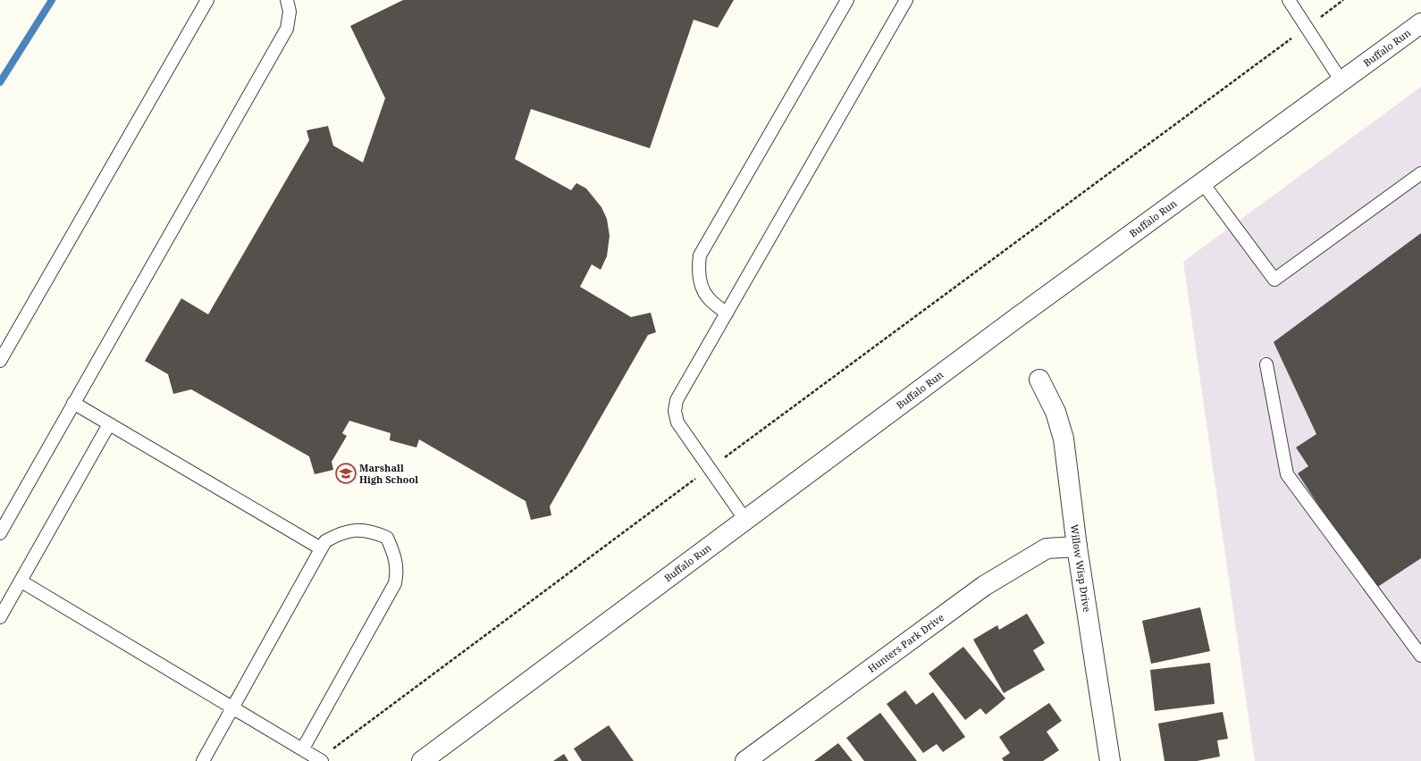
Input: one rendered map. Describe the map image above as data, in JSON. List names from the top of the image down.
{
  "streets": {
    "street": ["Buffalo Run", "Willow Wisp Drive", "Hunters Park Drive"]
  },
  "crossings": [
    ["Willow Wisp Drive", "Hunters Park Drive"]
  ],
  "places": {
    "school or university": ["Marshall High School"]
  }
}
